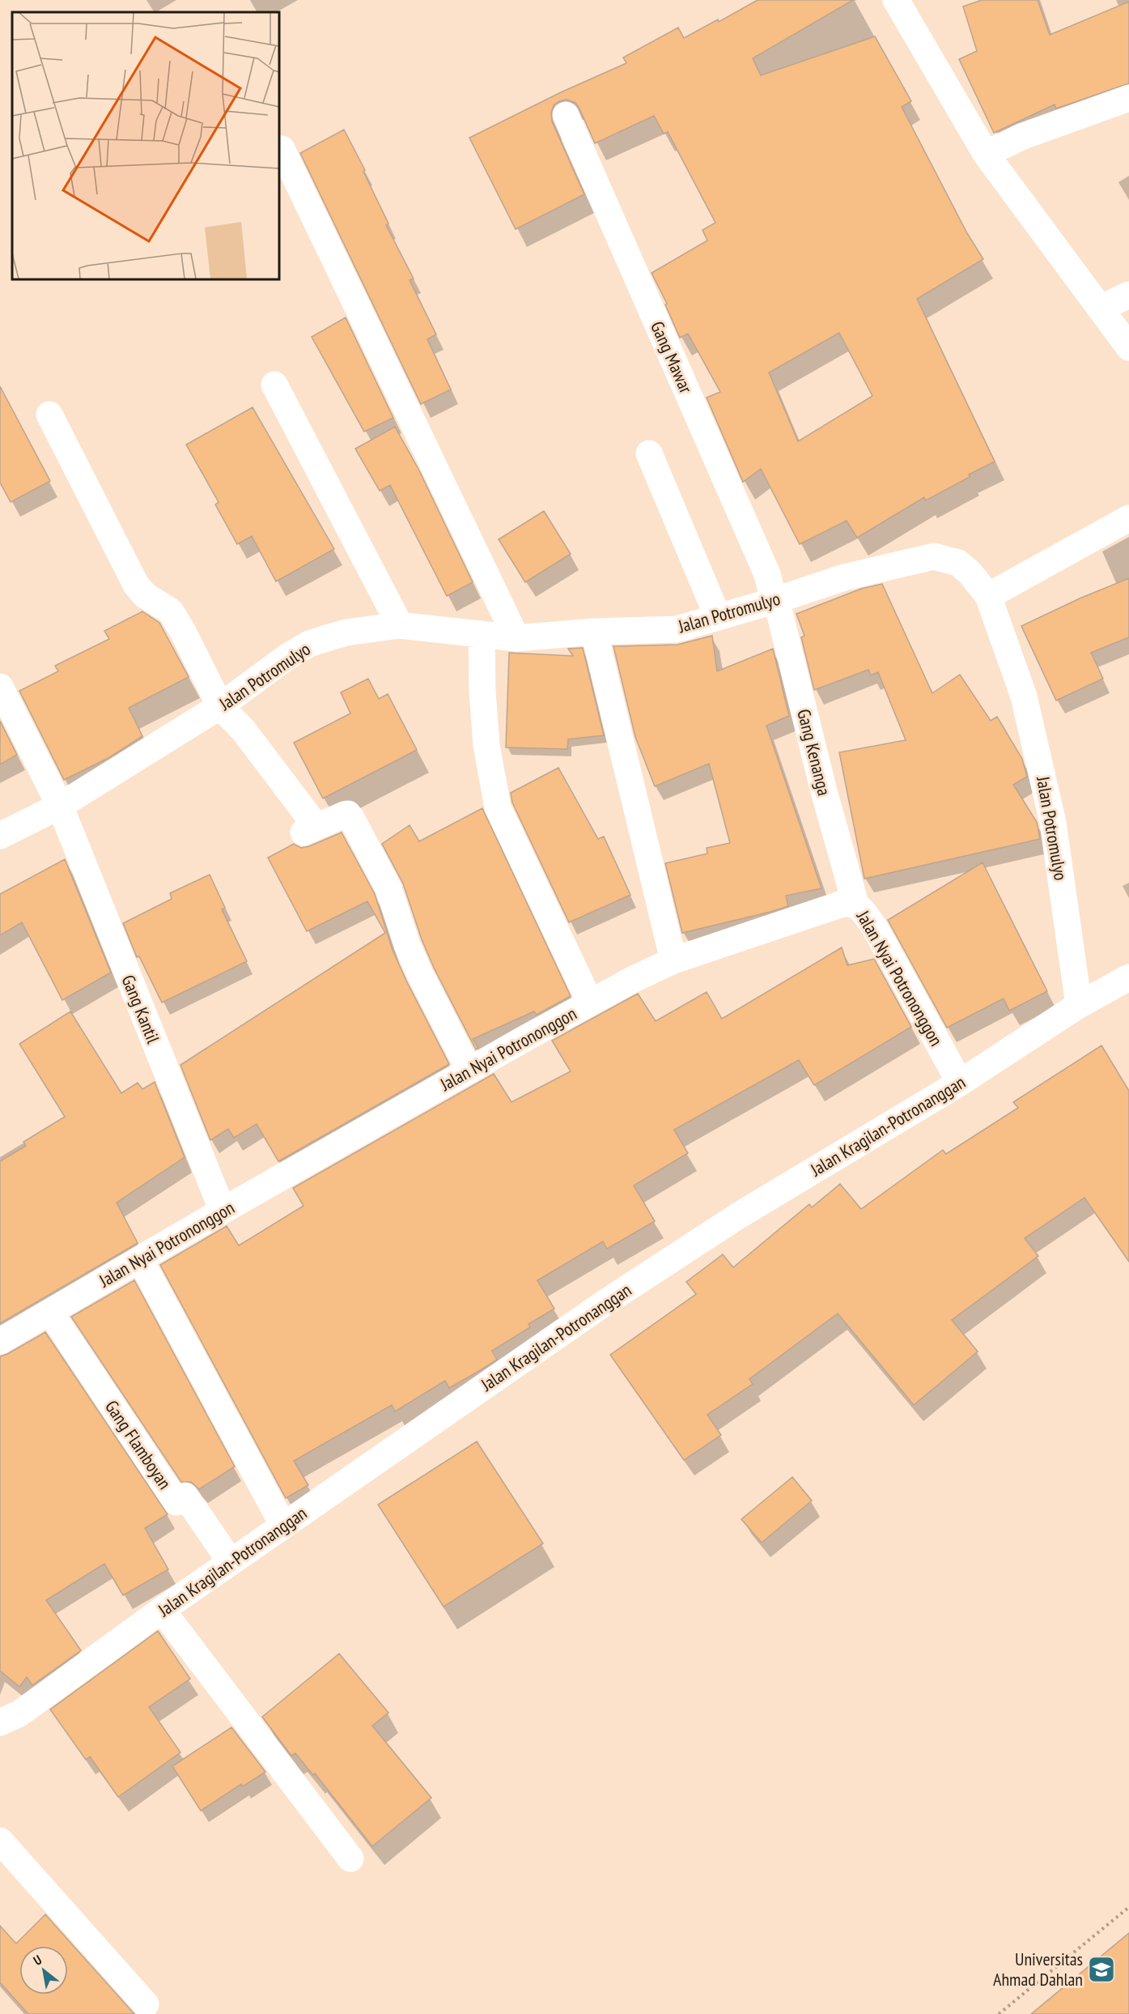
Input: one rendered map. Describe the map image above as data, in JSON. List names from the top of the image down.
{
  "streets": {
    "street": [
      "Gang Mawar",
      "Jalan Potromulyo",
      "Gang Kenanga",
      "Jalan Nyai Potrononggon",
      "Gang Kantil",
      "Jalan Kragilan-Potronanggan",
      "Gang Flamboyan"
    ]
  },
  "crossings": [
    ["Gang Mawar", "Jalan Potromulyo"],
    ["Gang Mawar", "Gang Kenanga"],
    ["Jalan Potromulyo", "Gang Kenanga"],
    ["Jalan Potromulyo", "Gang Kantil"],
    ["Jalan Potromulyo", "Jalan Kragilan-Potronanggan"],
    ["Gang Kenanga", "Jalan Nyai Potrononggon"],
    ["Jalan Nyai Potrononggon", "Gang Kantil"],
    ["Jalan Nyai Potrononggon", "Jalan Kragilan-Potronanggan"],
    ["Jalan Nyai Potrononggon", "Gang Flamboyan"],
    ["Jalan Kragilan-Potronanggan", "Gang Flamboyan"]
  ],
  "places": {
    "school or university": ["Universitas Ahmad Dahlan"]
  },
  "north": "top left"
}
